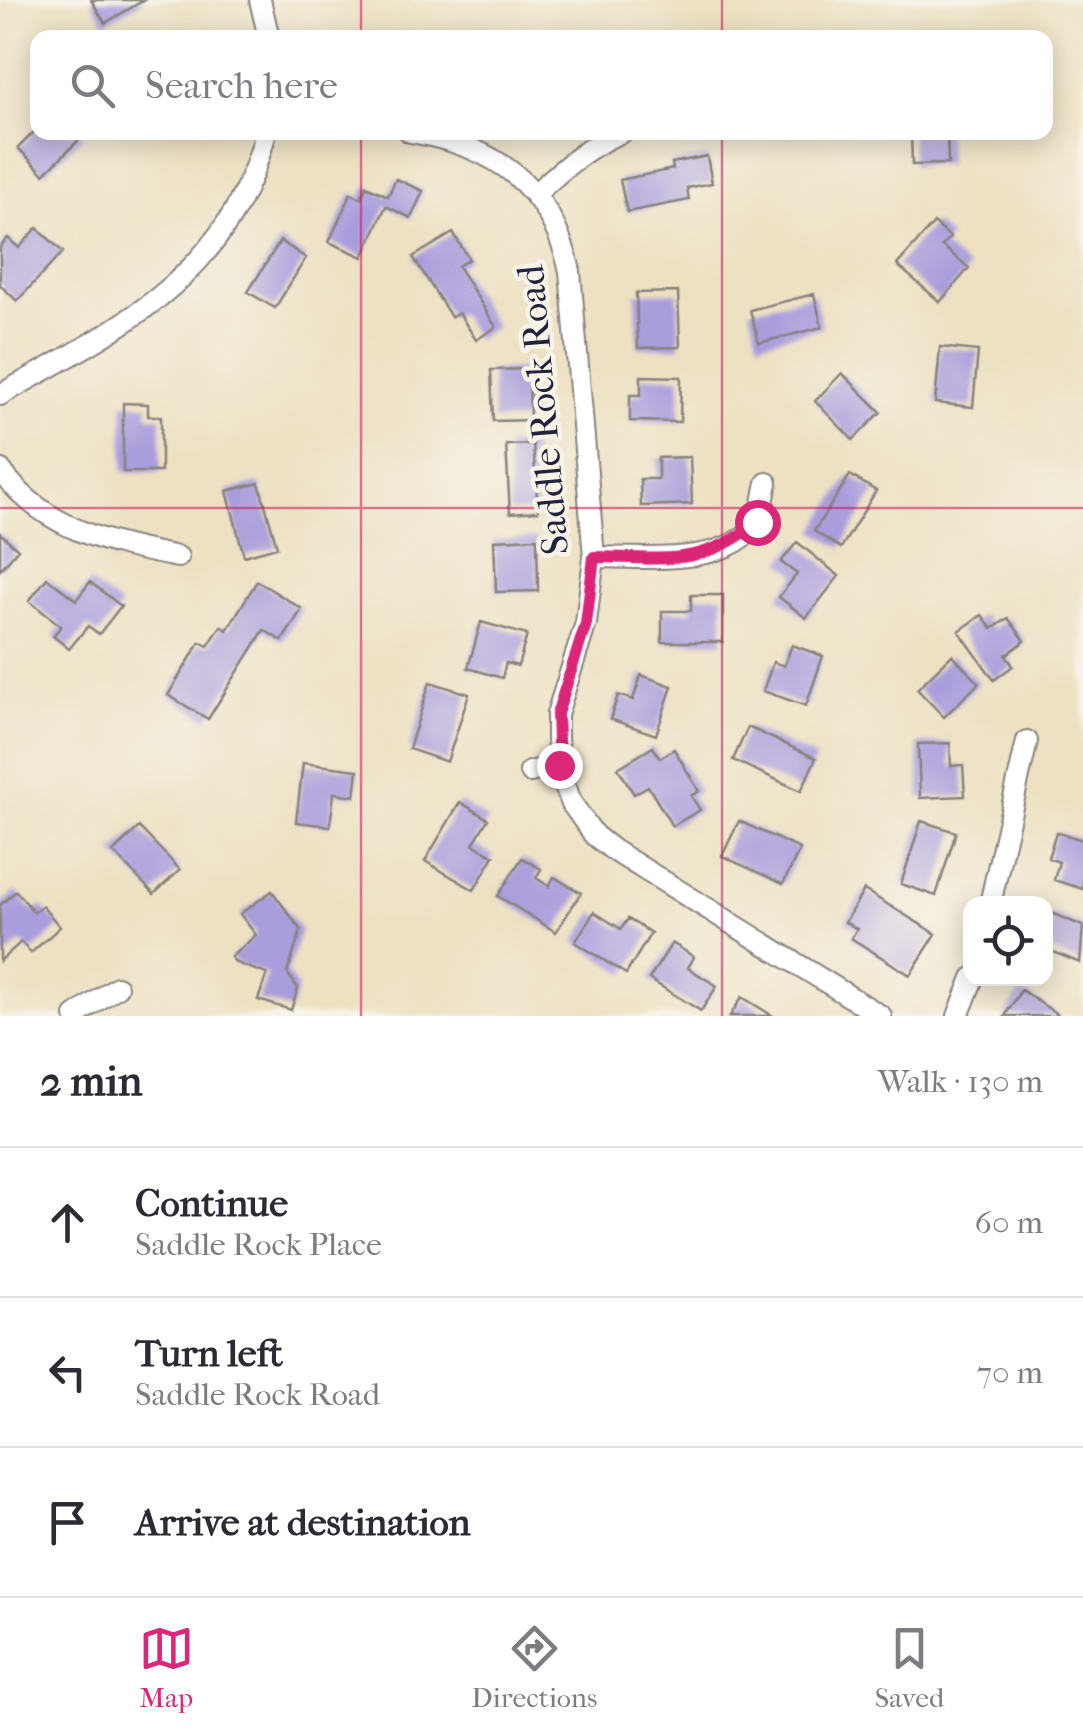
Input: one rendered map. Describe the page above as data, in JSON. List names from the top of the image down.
{
  "streets": {
    "street": ["Saddle Rock Road"]
  },
  "page": {
    "search": "Search here",
    "heading": ["2 min", "Walk · 130 m"],
    "list": [
      ["Continue", "Saddle Rock Place", "60 m"],
      ["Turn left", "Saddle Rock Road", "70 m"],
      "Arrive at destination"
    ],
    "nav": ["Map", "Directions", "Saved"]
  }
}
